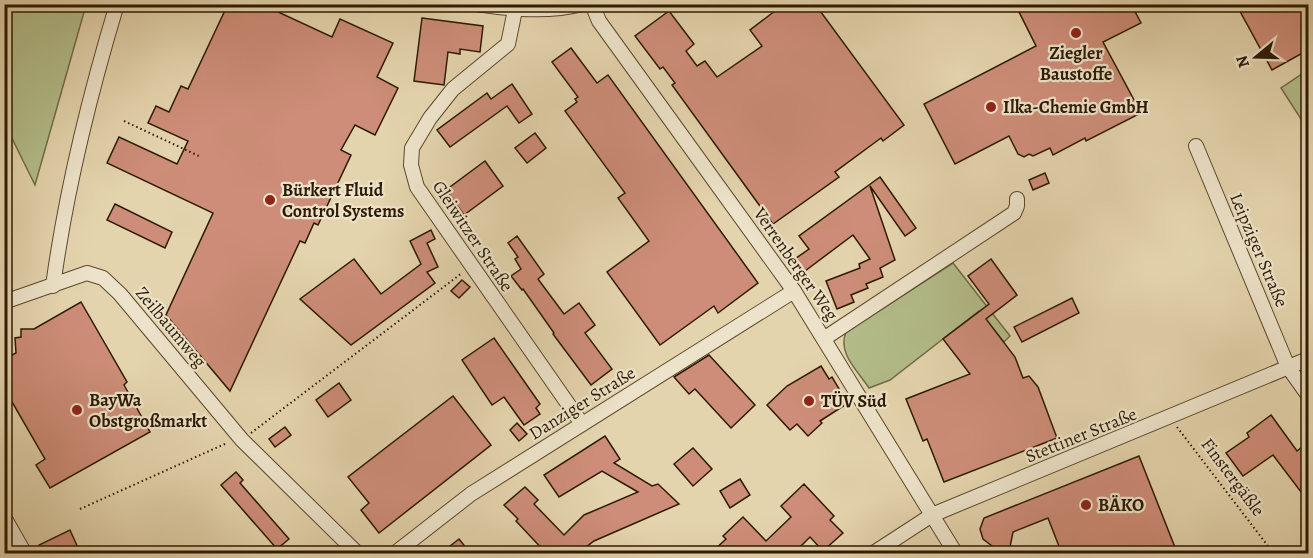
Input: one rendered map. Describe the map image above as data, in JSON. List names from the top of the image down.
{
  "streets": {
    "street": [
      "Gleiwitzer Straße",
      "Leipziger Straße",
      "Verrenberger Weg",
      "Zeilbaumweg",
      "Danziger Straße",
      "Stettiner Straße"
    ],
    "path": ["Finstergäßle"]
  },
  "crossings": [
    ["Gleiwitzer Straße", "Danziger Straße"],
    ["Leipziger Straße", "Stettiner Straße"],
    ["Verrenberger Weg", "Danziger Straße"],
    ["Verrenberger Weg", "Stettiner Straße"],
    ["Stettiner Straße", "Finstergäßle"]
  ],
  "places": [
    "Ziegler Baustoffe",
    "Ilka-Chemie GmbH",
    "Bürkert Fluid Control Systems",
    "TÜV Süd",
    "BayWa Obstgroßmarkt",
    "BÄKO"
  ],
  "north": "left"
}
